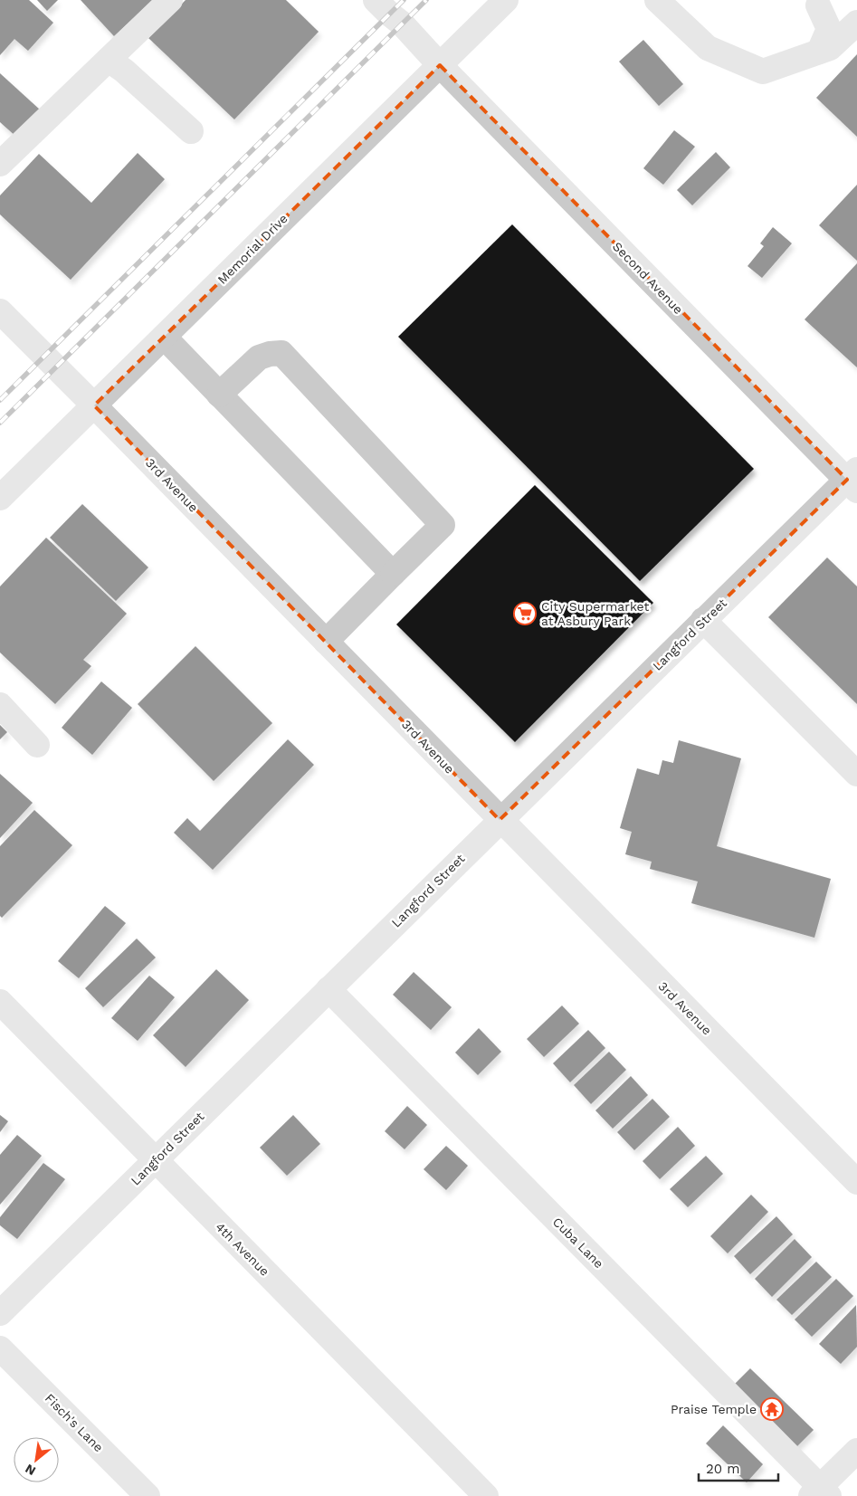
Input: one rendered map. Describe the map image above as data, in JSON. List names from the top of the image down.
{
  "streets": {
    "street": [
      "Memorial Drive",
      "Second Avenue",
      "3rd Avenue",
      "Langford Street",
      "Cuba Lane",
      "4th Avenue",
      "Fisch's Lane"
    ]
  },
  "crossings": [
    ["Memorial Drive", "Second Avenue"],
    ["Memorial Drive", "3rd Avenue"],
    ["Second Avenue", "Langford Street"],
    ["3rd Avenue", "Langford Street"],
    ["Langford Street", "Cuba Lane"],
    ["Langford Street", "4th Avenue"]
  ],
  "places": {
    "supermarket": ["City Supermarket at Asbury Park"],
    "temple": ["Praise Temple"]
  },
  "scale_bar": "20 m",
  "north": "bottom left"
}
